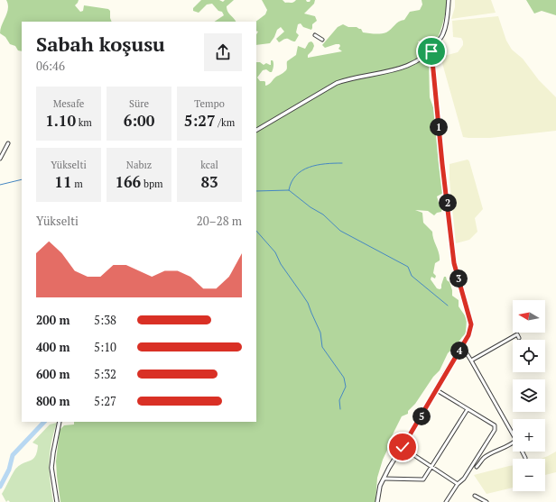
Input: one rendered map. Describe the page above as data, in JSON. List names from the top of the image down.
{
  "north": "left",
  "page": {
    "heading": ["Sabah koşusu", "06:46"],
    "stats": [
      ["Mesafe", "1.10 km"],
      ["Süre", "6:00"],
      ["Tempo", "5:27 /km"],
      ["Yükselti", "11 m"],
      ["Nabız", "166 bpm"],
      ["kcal", "83"]
    ],
    "pins": [
      "1",
      "2",
      "3",
      "4",
      "5"
    ],
    "chart": ["Yükselti", "20–28 m"],
    "map_buttons": ["+", "−"],
    "list": [
      {
        "name": "200 m",
        "note": "5:38"
      },
      {
        "name": "400 m",
        "note": "5:10"
      },
      {
        "name": "600 m",
        "note": "5:32"
      },
      {
        "name": "800 m",
        "note": "5:27"
      }
    ]
  }
}
